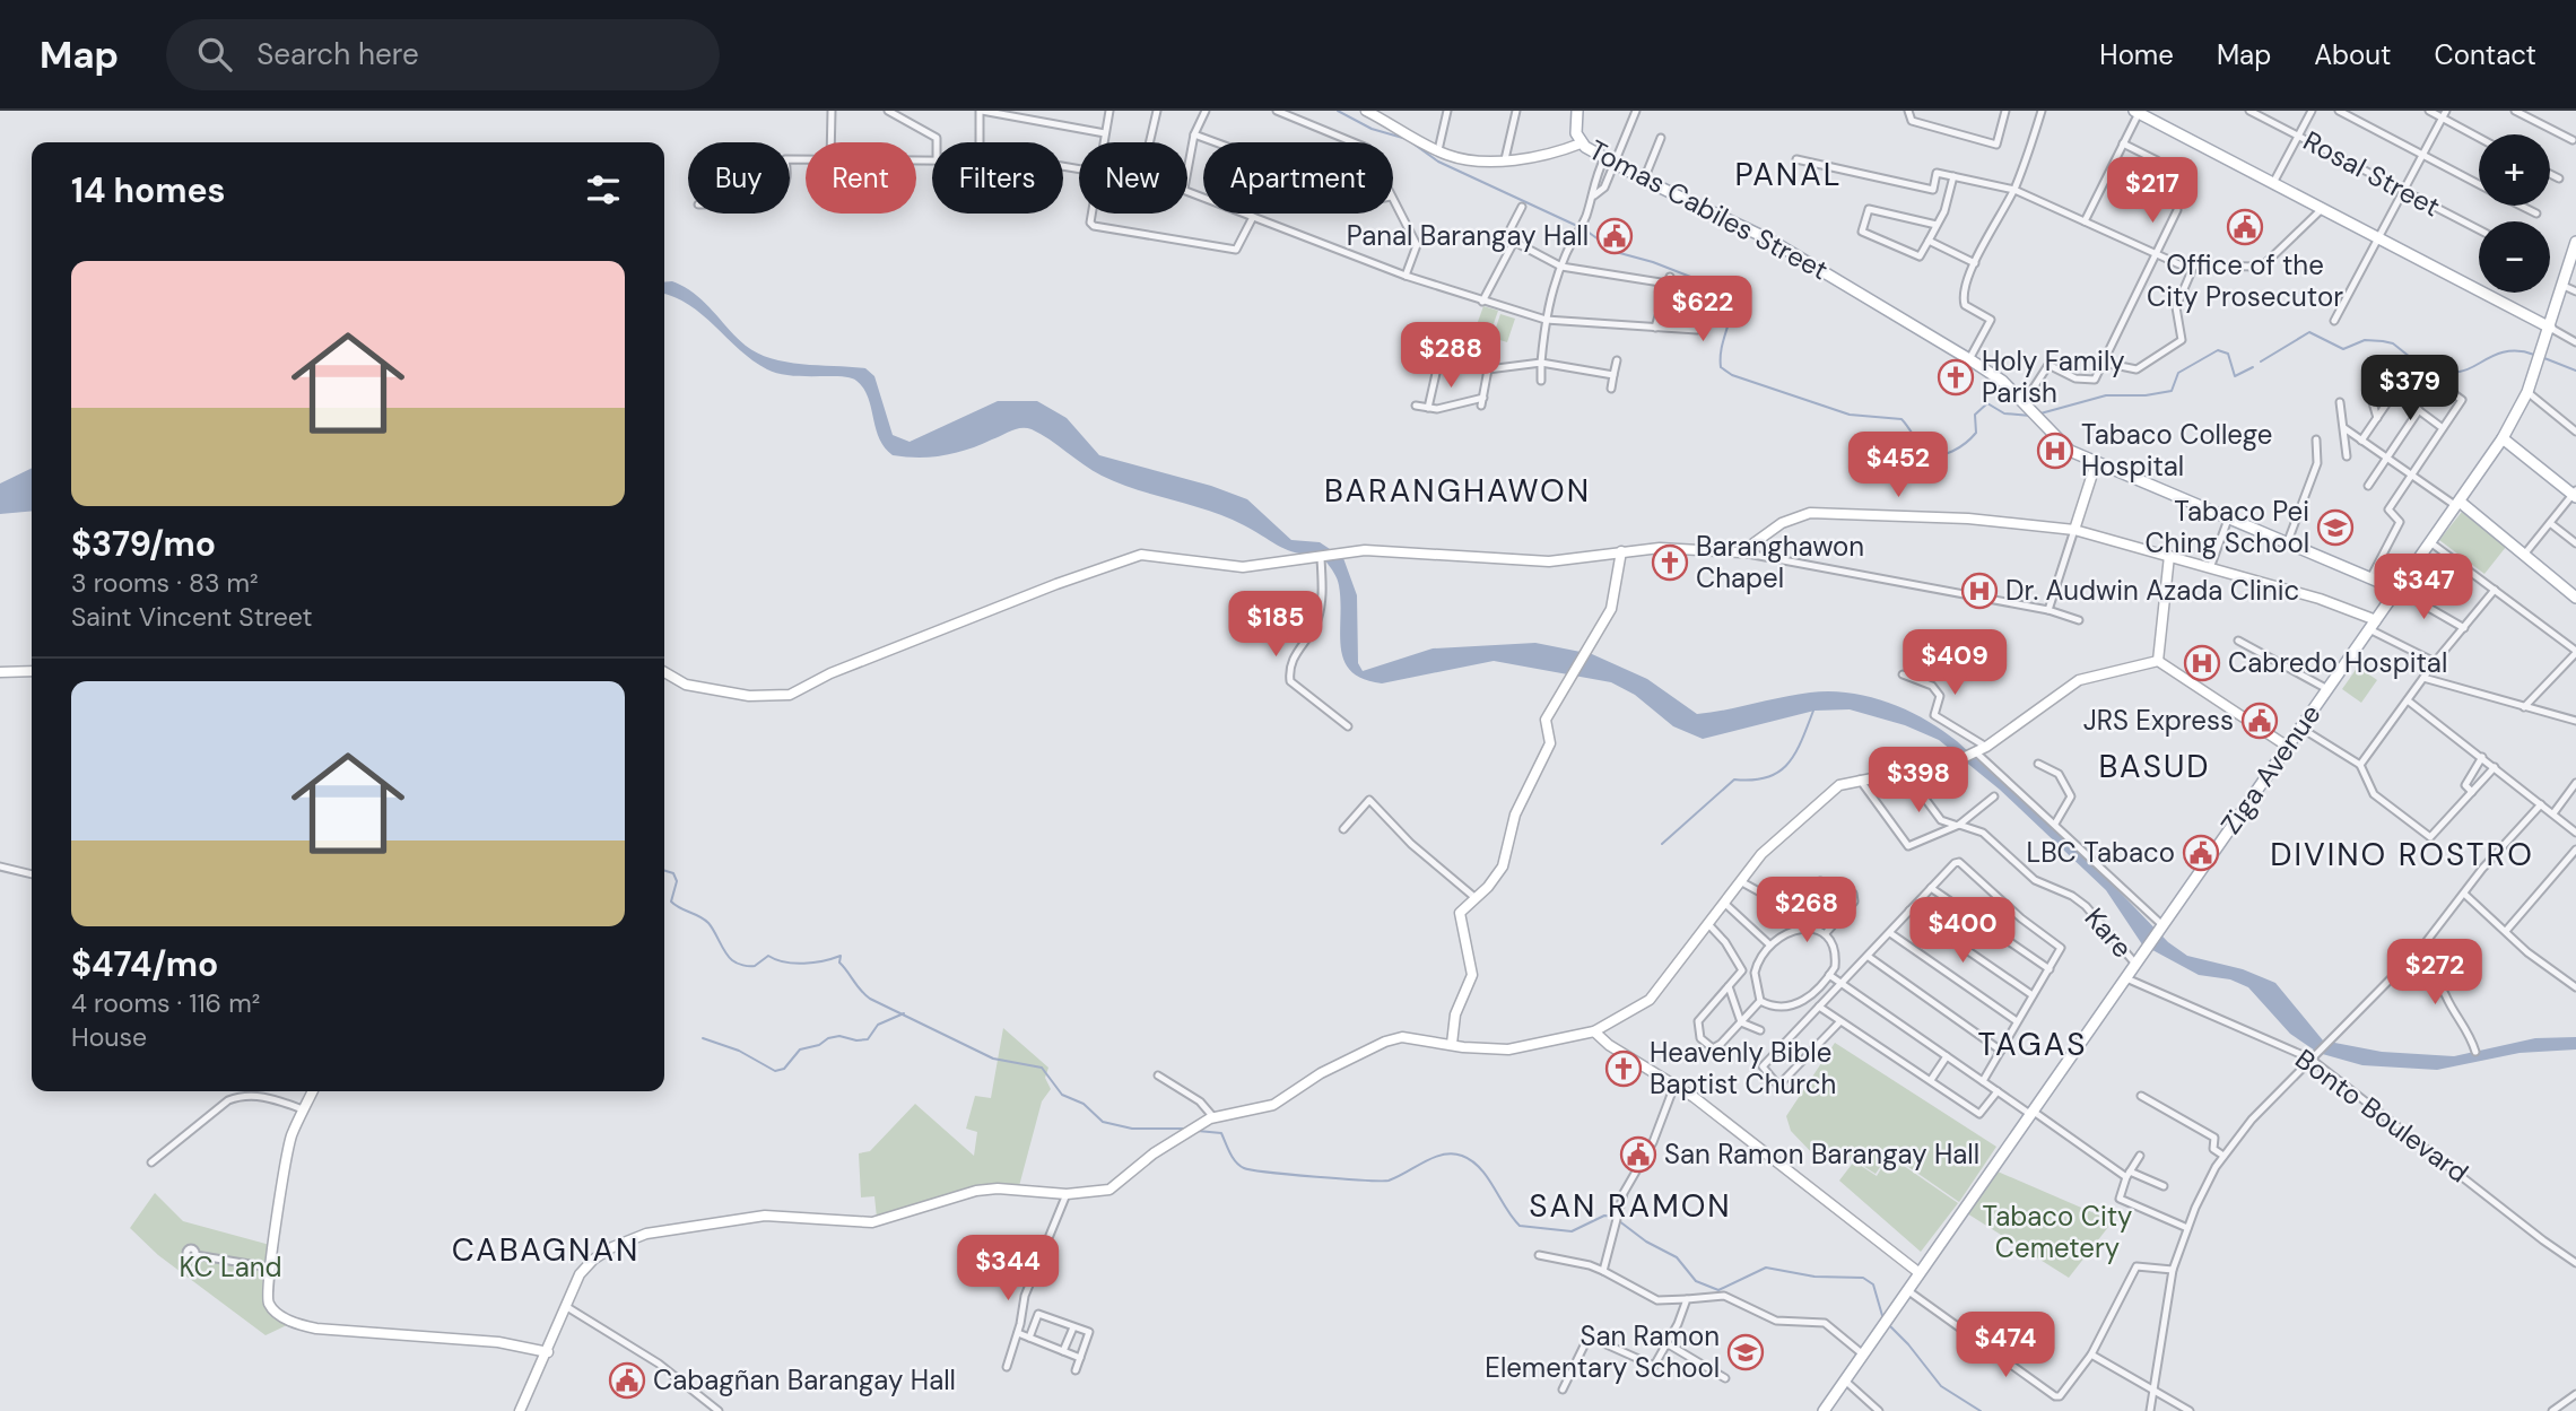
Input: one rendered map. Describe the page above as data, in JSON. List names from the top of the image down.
{
  "streets": {
    "main road": ["Tomas Cabiles Street", "Ziga Avenue"],
    "street": ["Rosal Street", "Kare", "Bonto Boulevard"]
  },
  "crossings": [
    ["Tomas Cabiles Street", "Ziga Avenue"],
    ["Ziga Avenue", "Kare"],
    ["Ziga Avenue", "Bonto Boulevard"]
  ],
  "districts": [
    "PANAL",
    "BARANGHAWON",
    "BASUD",
    "DIVINO ROSTRO",
    "TAGAS",
    "SAN RAMON",
    "CABAGNAN"
  ],
  "parks": ["Tabaco City Cemetery", "KC Land"],
  "places": {
    "public building": [
      "Office of the City Prosecutor",
      "Panal Barangay Hall",
      "JRS Express",
      "LBC Tabaco",
      "San Ramon Barangay Hall",
      "Cabagñan Barangay Hall"
    ],
    "church": ["Holy Family Parish", "Baranghawon Chapel", "Heavenly Bible Baptist Church"],
    "hospital": ["Tabaco College Hospital", "Dr. Audwin Azada Clinic", "Cabredo Hospital"],
    "school or university": ["Tabaco Pei Ching School", "San Ramon Elementary School"]
  },
  "page": {
    "header": "Map",
    "search": "Search here",
    "nav": [
      "Home",
      "Map",
      "About",
      "Contact"
    ],
    "map_buttons": ["+", "−"],
    "chip": [
      "Buy",
      "Rent",
      "Filters",
      "New",
      "Apartment"
    ],
    "heading": "14 homes",
    "price": [
      "$217",
      "$622",
      "$288",
      "$379",
      "$452",
      "$347",
      "$185",
      "$409",
      "$398",
      "$268",
      "$400",
      "$272",
      "$344",
      "$474"
    ],
    "list": [
      {
        "name": "$379/mo",
        "note": "3 rooms · 83 m² · Saint Vincent Street"
      },
      {
        "name": "$474/mo",
        "note": "4 rooms · 116 m² · House"
      }
    ]
  }
}
